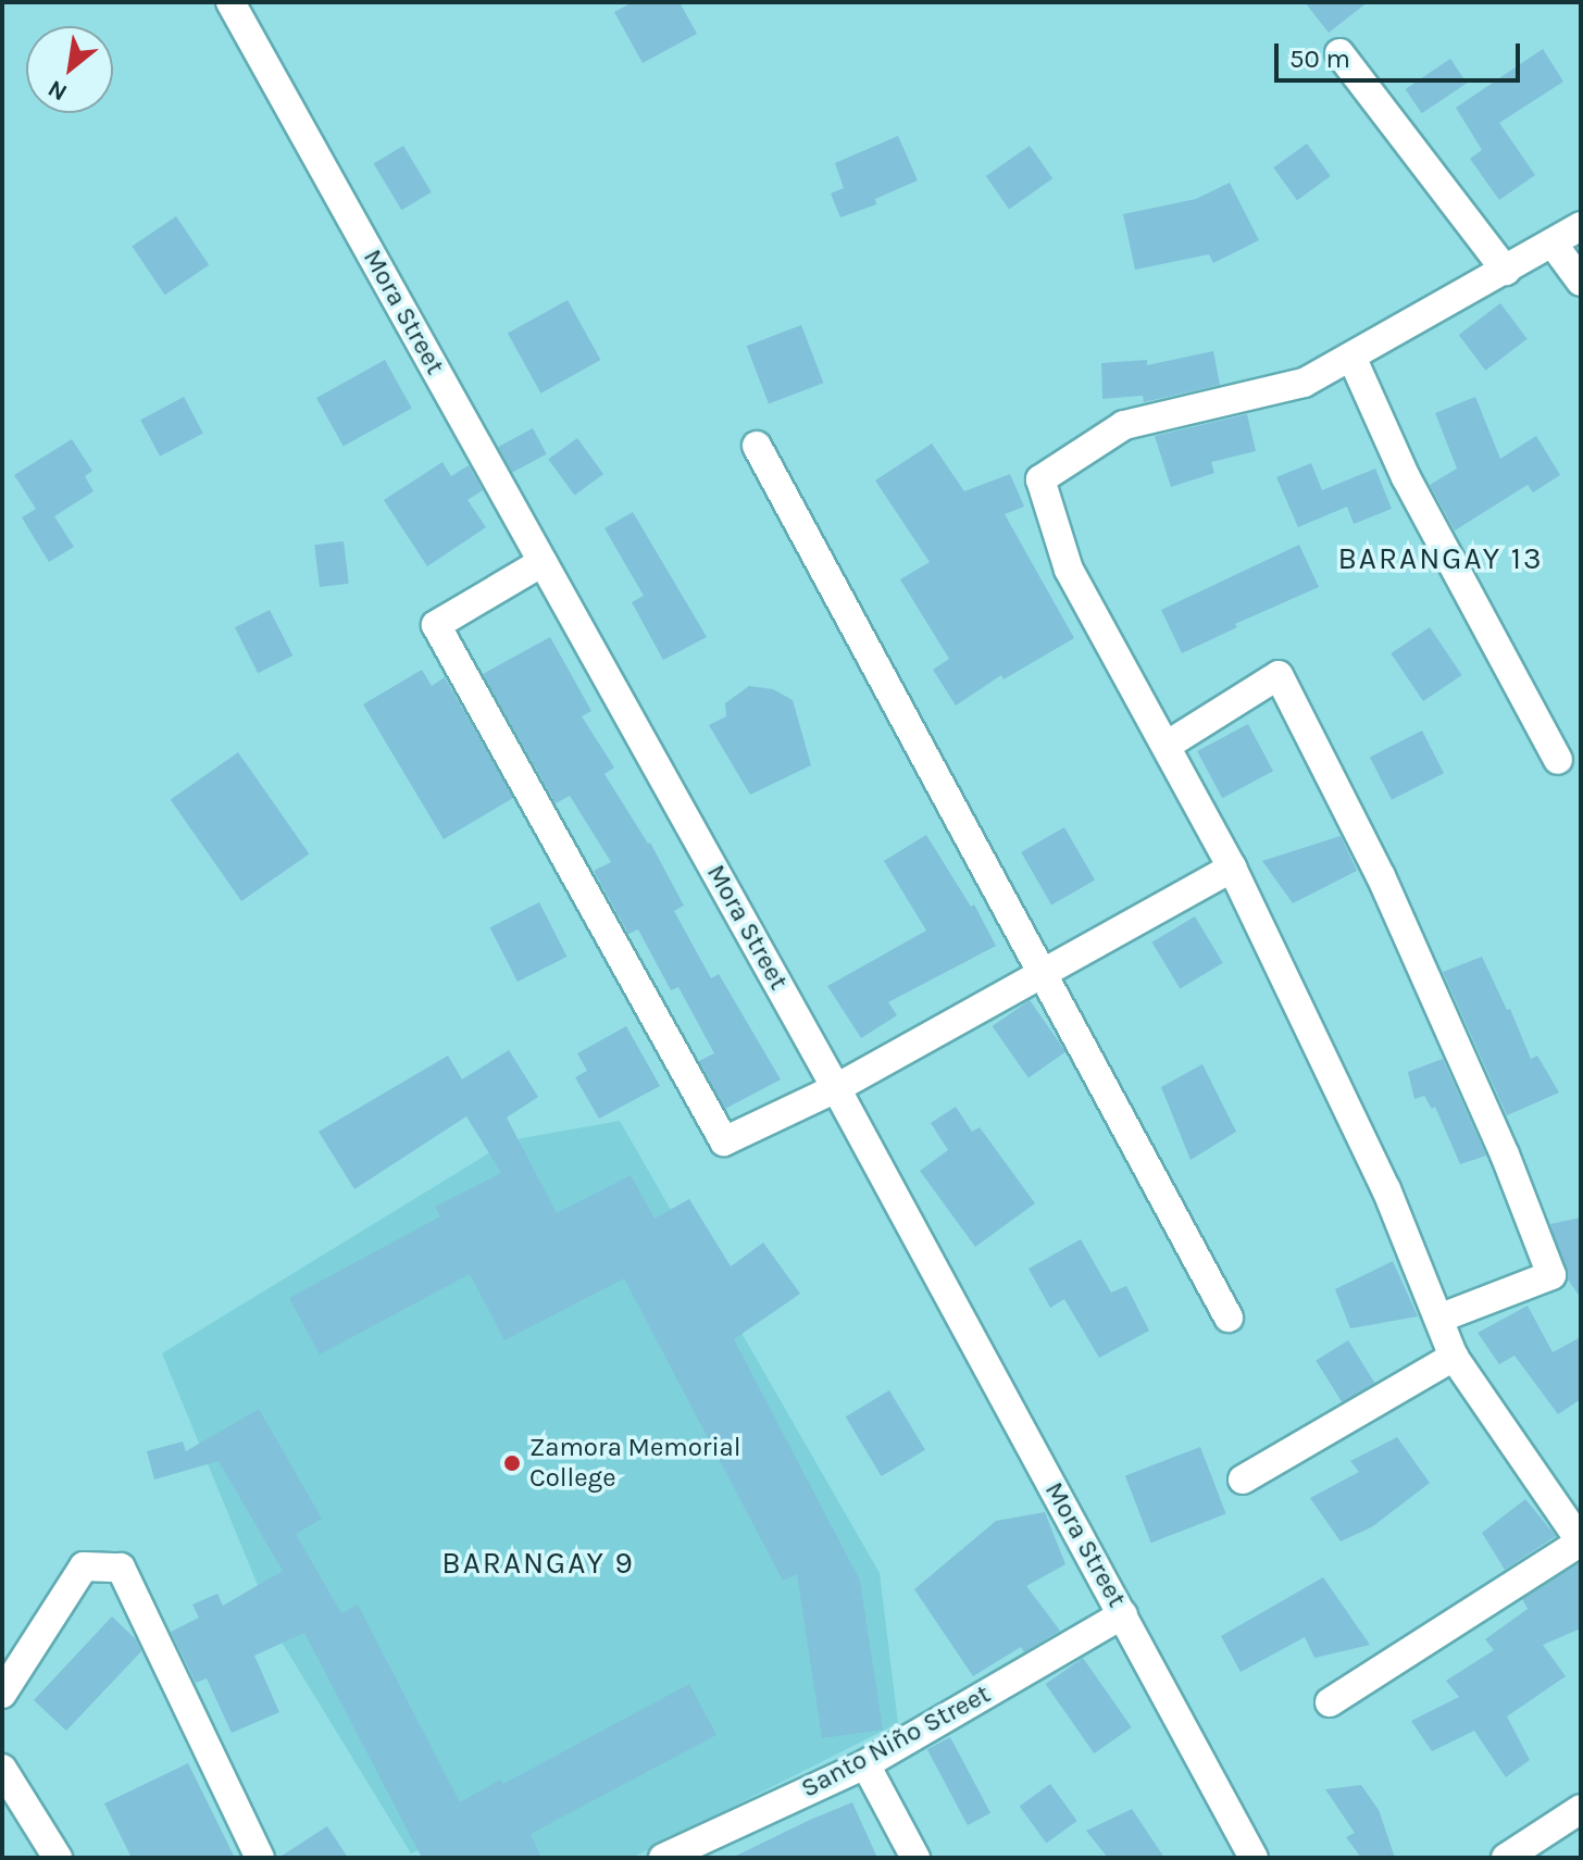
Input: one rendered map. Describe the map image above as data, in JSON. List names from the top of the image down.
{
  "streets": {
    "street": ["Mora Street", "Santo Niño Street"]
  },
  "crossings": [
    ["Mora Street", "Santo Niño Street"]
  ],
  "districts": ["BARANGAY 13", "BARANGAY 9"],
  "places": ["Zamora Memorial College"],
  "scale_bar": "50 m",
  "north": "bottom left"
}
